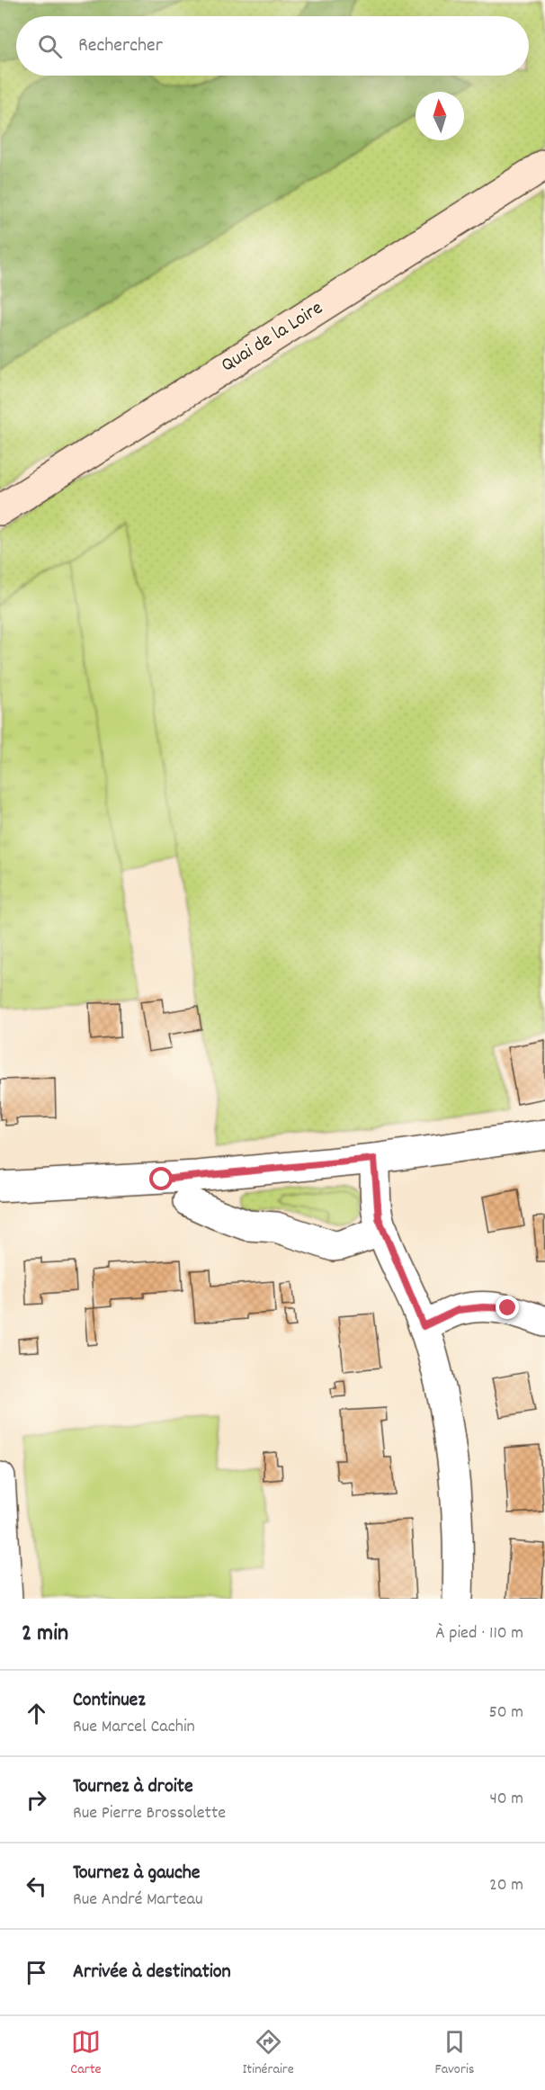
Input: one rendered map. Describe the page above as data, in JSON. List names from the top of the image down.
{
  "streets": {
    "main road": ["Quai de la Loire"]
  },
  "north": "top",
  "page": {
    "search": "Rechercher",
    "heading": ["2 min", "À pied · 110 m"],
    "list": [
      ["Continuez", "Rue Marcel Cachin", "50 m"],
      ["Tournez à droite", "Rue Pierre Brossolette", "40 m"],
      ["Tournez à gauche", "Rue André Marteau", "20 m"],
      "Arrivée à destination"
    ],
    "nav": ["Carte", "Itinéraire", "Favoris"]
  }
}
